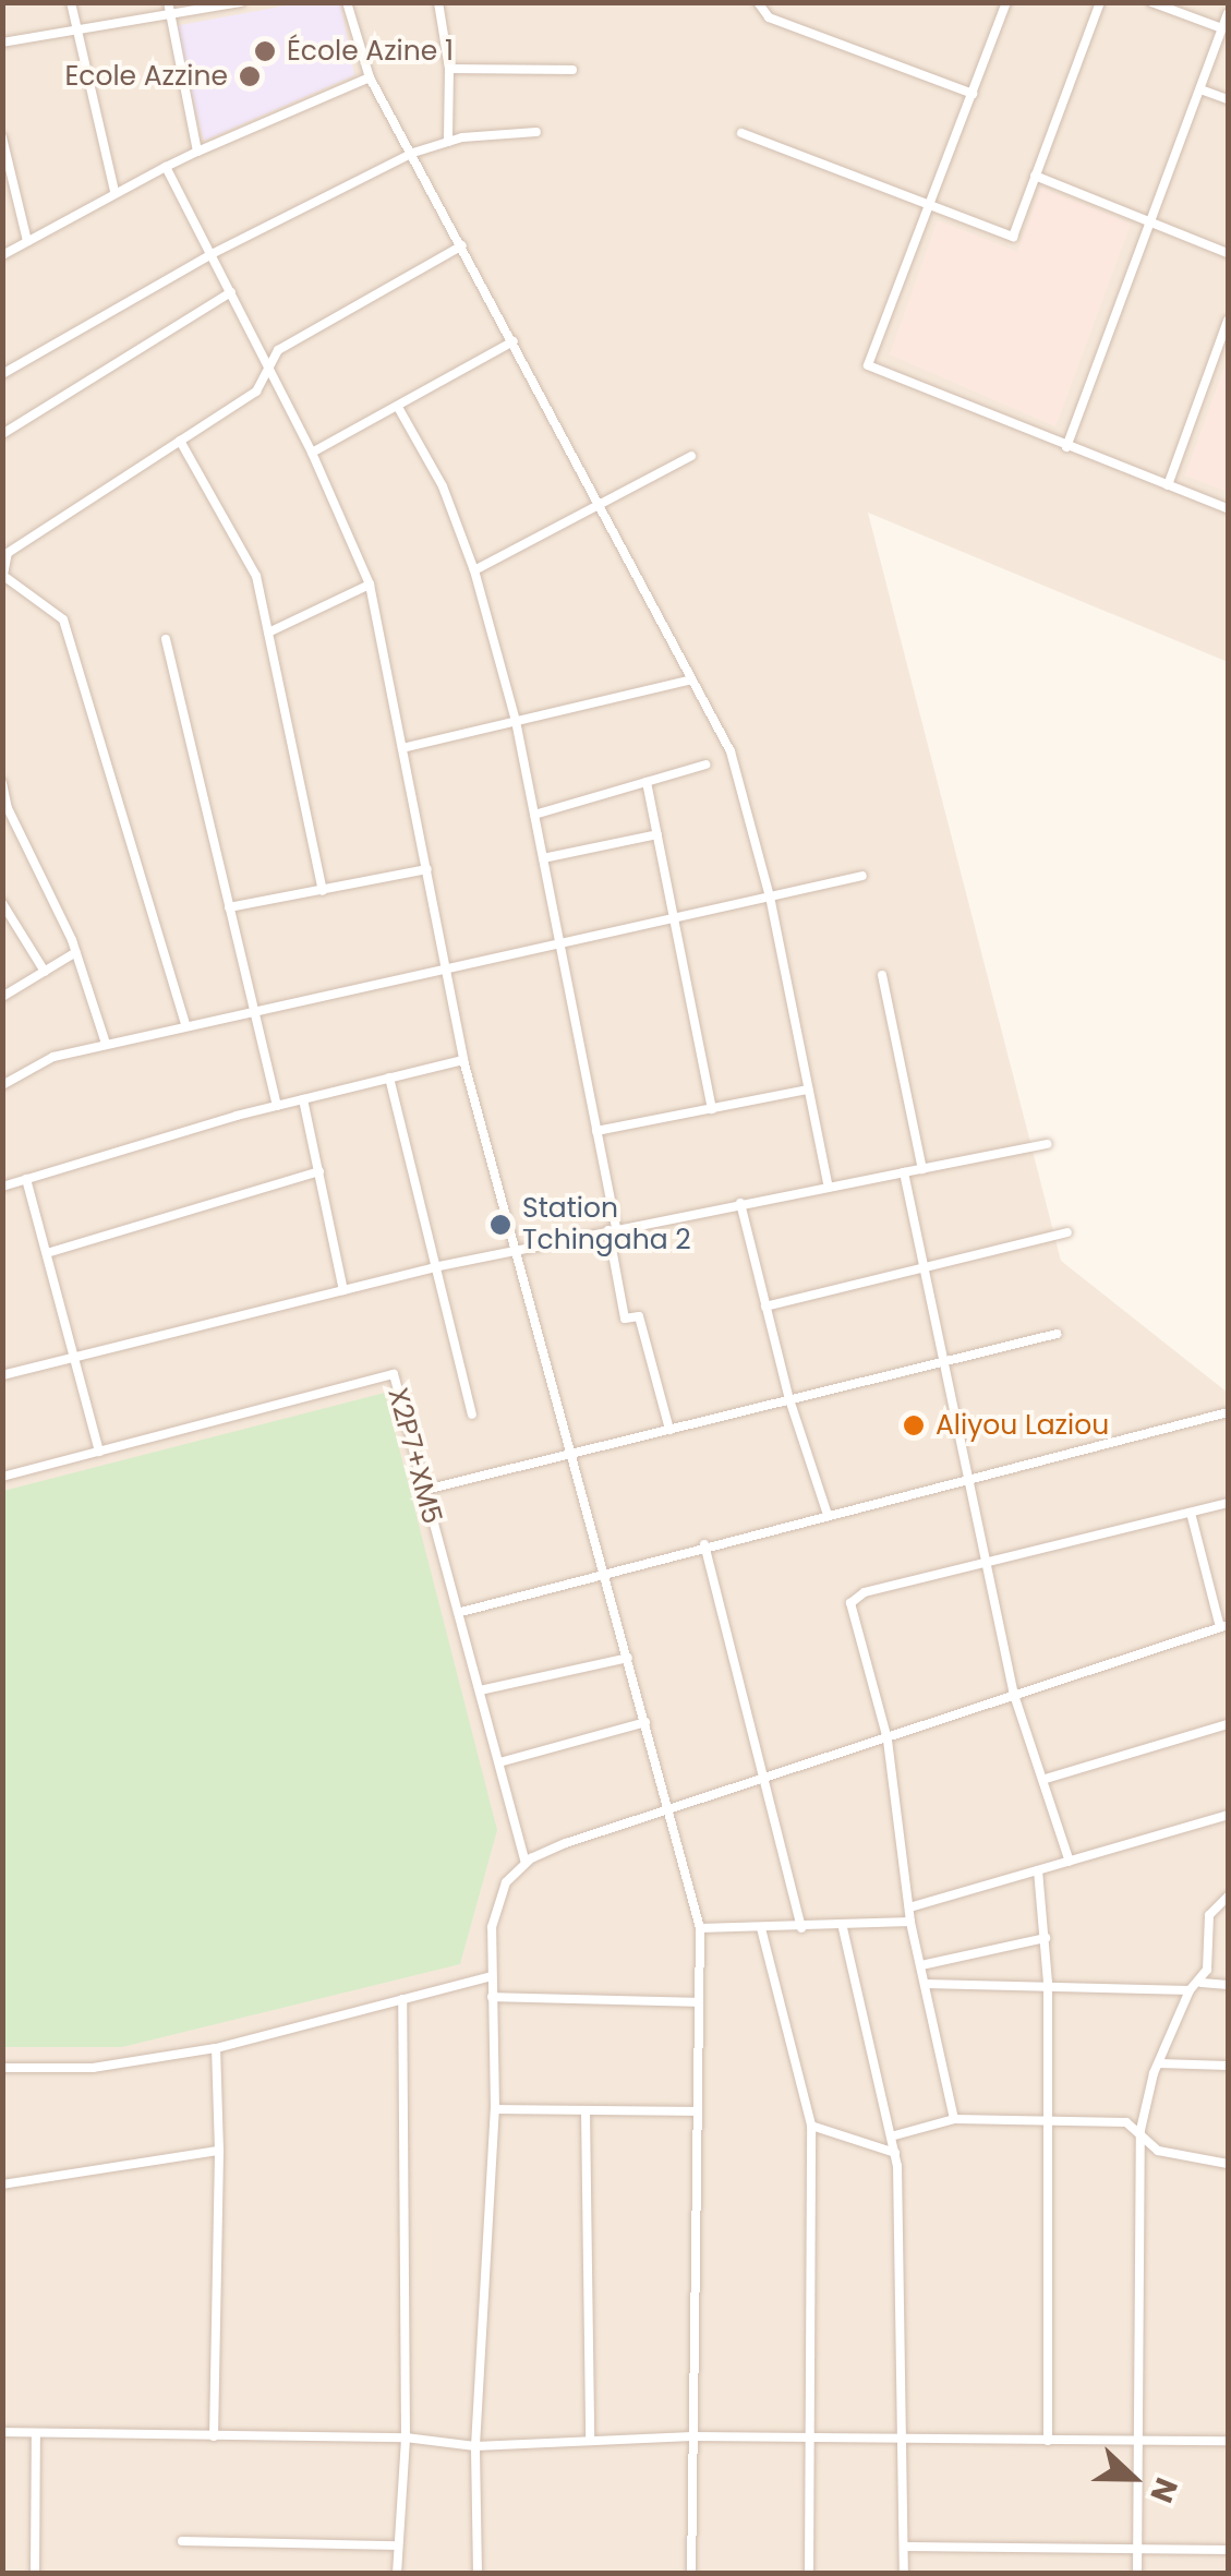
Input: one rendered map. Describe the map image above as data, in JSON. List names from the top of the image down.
{
  "streets": {
    "street": ["X2P7+XM5"]
  },
  "places": [
    "École Azine 1",
    "Ecole Azzine",
    "Station Tchingaha 2",
    "Aliyou Laziou"
  ],
  "north": "right"
}
